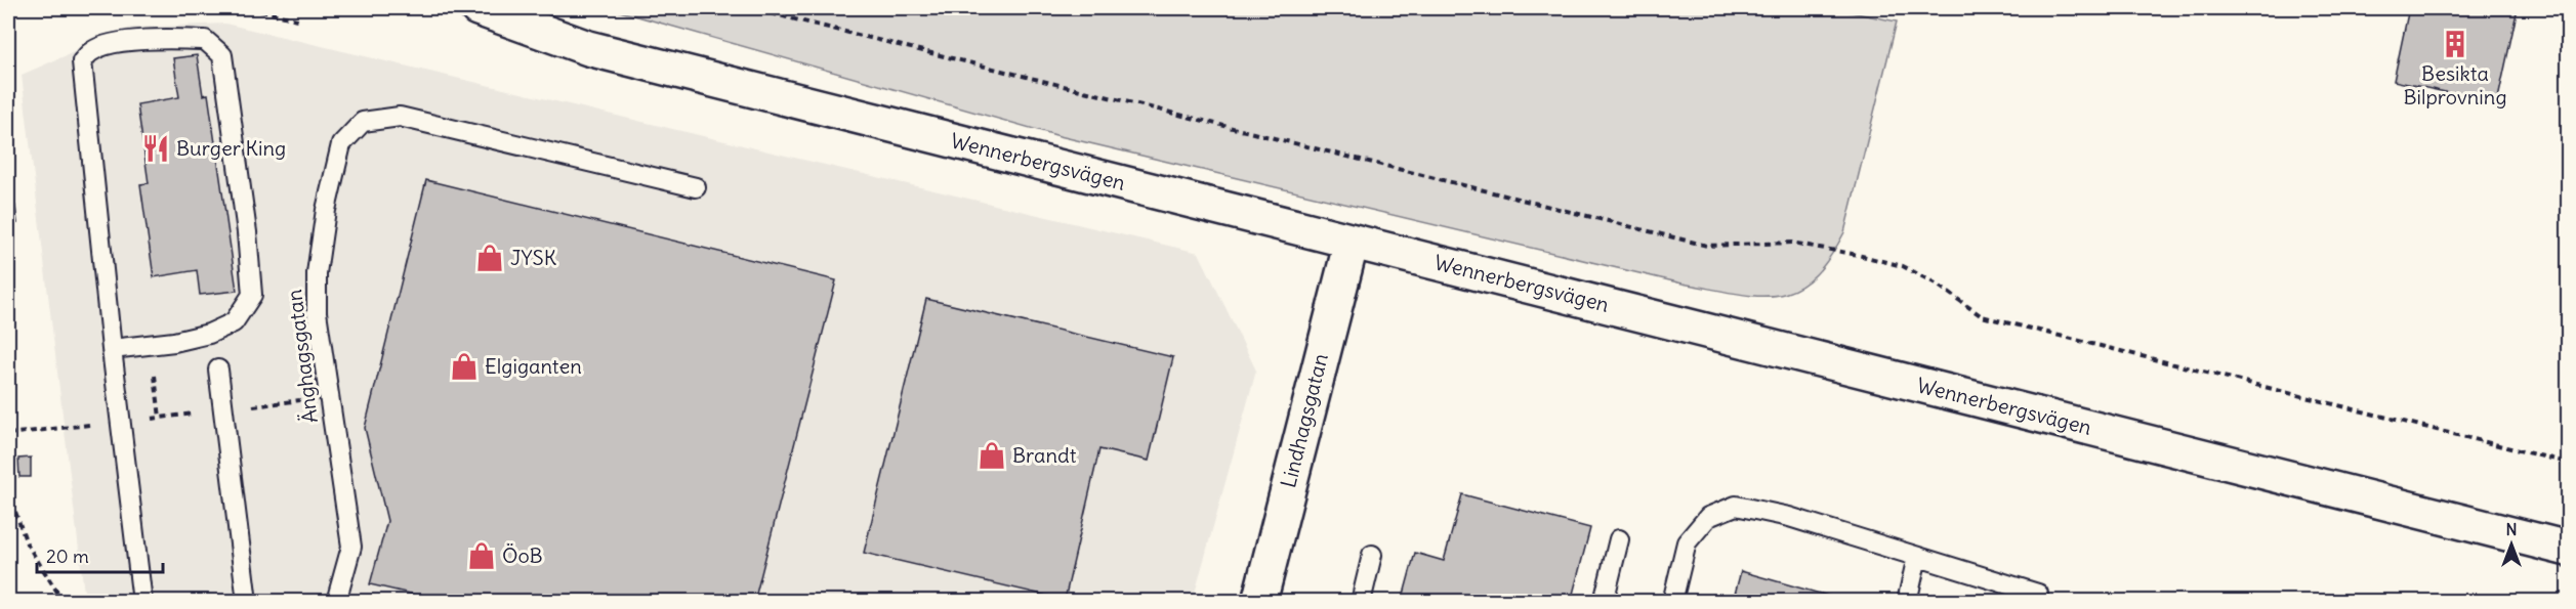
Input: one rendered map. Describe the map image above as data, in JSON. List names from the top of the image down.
{
  "streets": {
    "street": ["Wennerbergsvägen", "Lindhagsgatan"],
    "lane": ["Änghagsgatan"]
  },
  "crossings": [
    ["Wennerbergsvägen", "Lindhagsgatan"]
  ],
  "places": {
    "building": ["Besikta Bilprovning"],
    "restaurant": ["Burger King"],
    "shop": [
      "JYSK",
      "Elgiganten",
      "Brandt",
      "ÖoB"
    ]
  },
  "scale_bar": "20 m",
  "north": "top"
}
